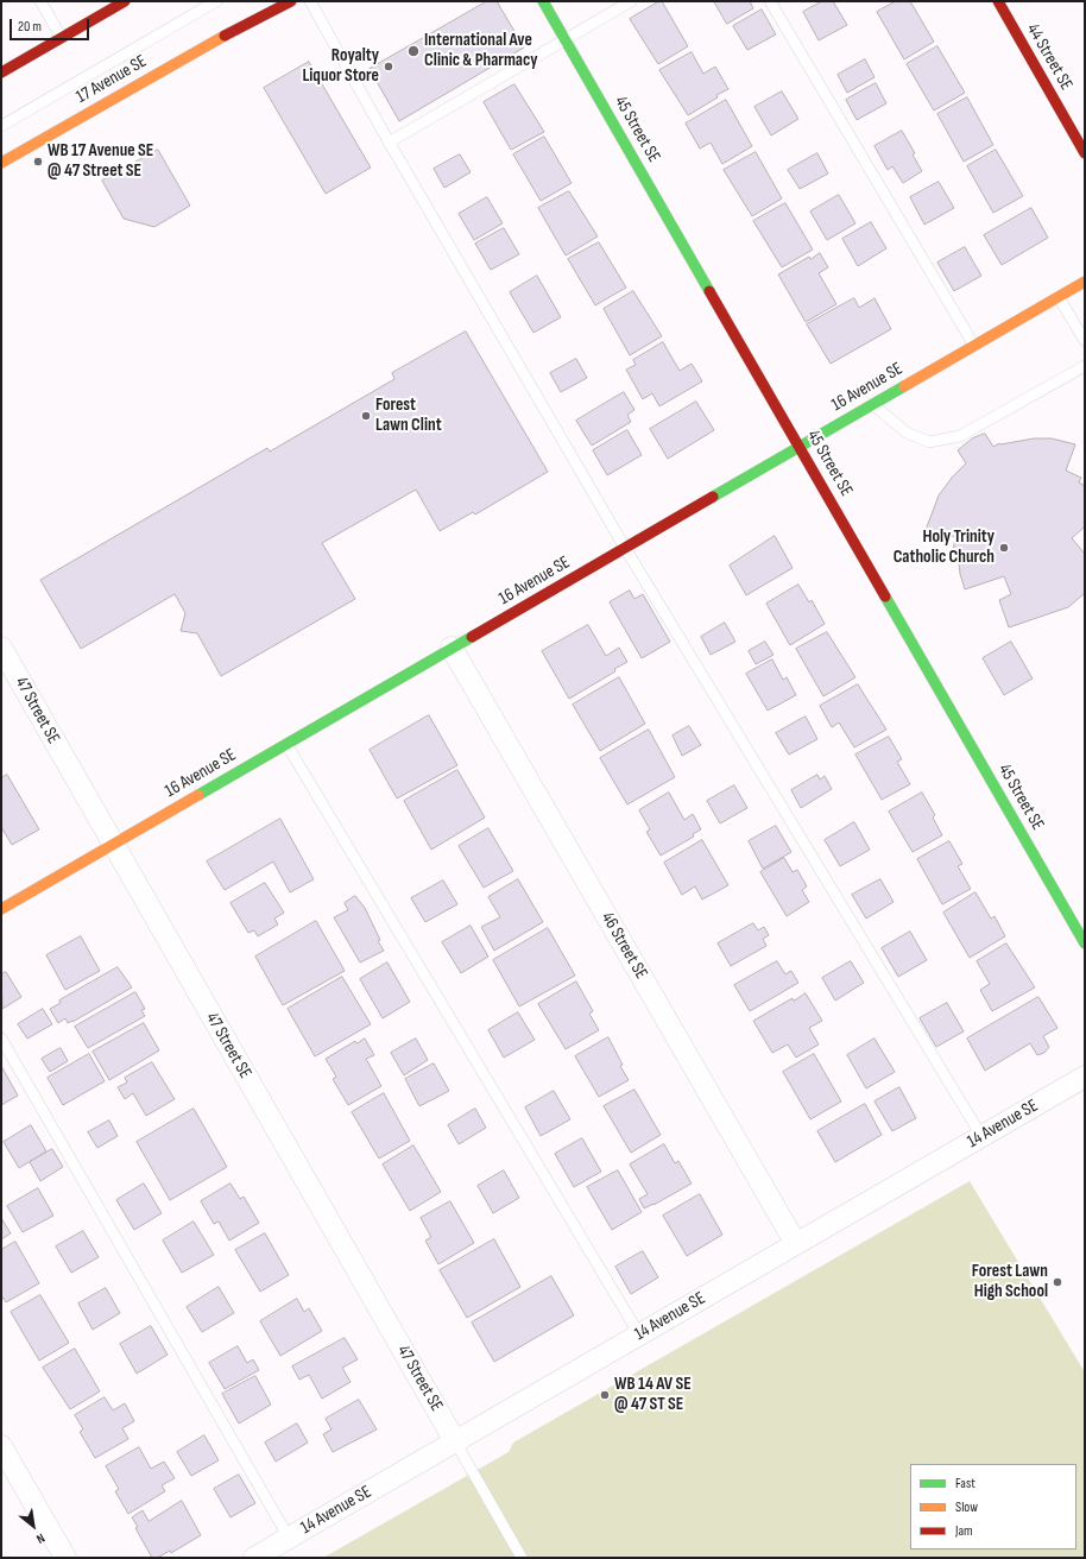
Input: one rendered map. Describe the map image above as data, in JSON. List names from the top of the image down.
{
  "streets": {
    "street": [
      "44 Street SE",
      "17 Avenue SE",
      "45 Street SE",
      "16 Avenue SE",
      "47 Street SE",
      "46 Street SE",
      "14 Avenue SE"
    ]
  },
  "crossings": [
    ["45 Street SE", "16 Avenue SE"],
    ["16 Avenue SE", "47 Street SE"],
    ["16 Avenue SE", "46 Street SE"],
    ["47 Street SE", "14 Avenue SE"],
    ["46 Street SE", "14 Avenue SE"]
  ],
  "places": [
    "International Ave Clinic & Pharmacy",
    "Royalty Liquor Store",
    "WB 17 Avenue SE @ 47 Street SE",
    "Forest Lawn Clint",
    "Holy Trinity Catholic Church",
    "Forest Lawn High School",
    "WB 14 AV SE @ 47 ST SE"
  ],
  "legend": ["Fast", "Slow", "Jam"],
  "scale_bar": "20 m",
  "north": "bottom right"
}
